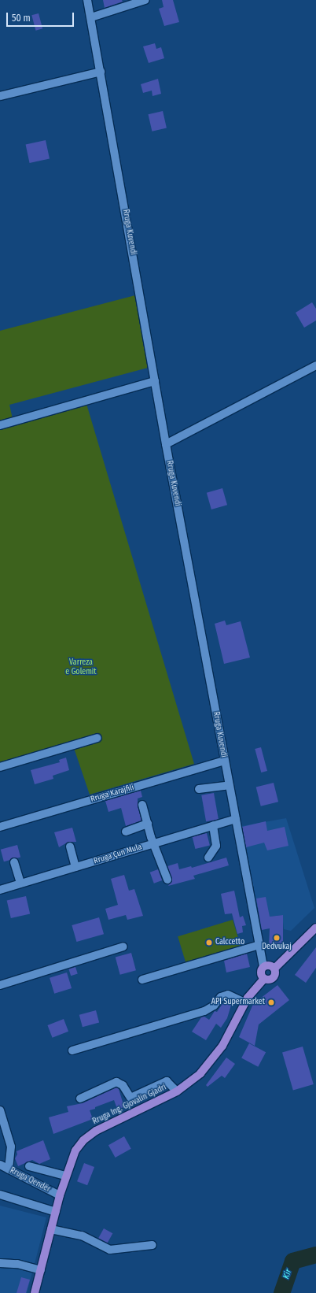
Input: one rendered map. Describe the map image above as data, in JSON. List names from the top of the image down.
{
  "streets": {
    "main road": ["Rruga Ing. Gjovalin Gjadri"],
    "street": [
      "Rruga Kuvendi",
      "Rruga Karajfili",
      "Rruga Çun Mula",
      "Rruga Qendër"
    ]
  },
  "crossings": [
    ["Rruga Kuvendi", "Rruga Karajfili"],
    ["Rruga Kuvendi", "Rruga Çun Mula"],
    ["Rruga Kuvendi", "Rruga Ing. Gjovalin Gjadri"],
    ["Rruga Ing. Gjovalin Gjadri", "Rruga Qendër"]
  ],
  "water": ["Kir"],
  "parks": ["Varreza e Golemit"],
  "places": ["Dedvukaj", "Calccetto", "API Supermarket"],
  "scale_bar": "50 m"
}
